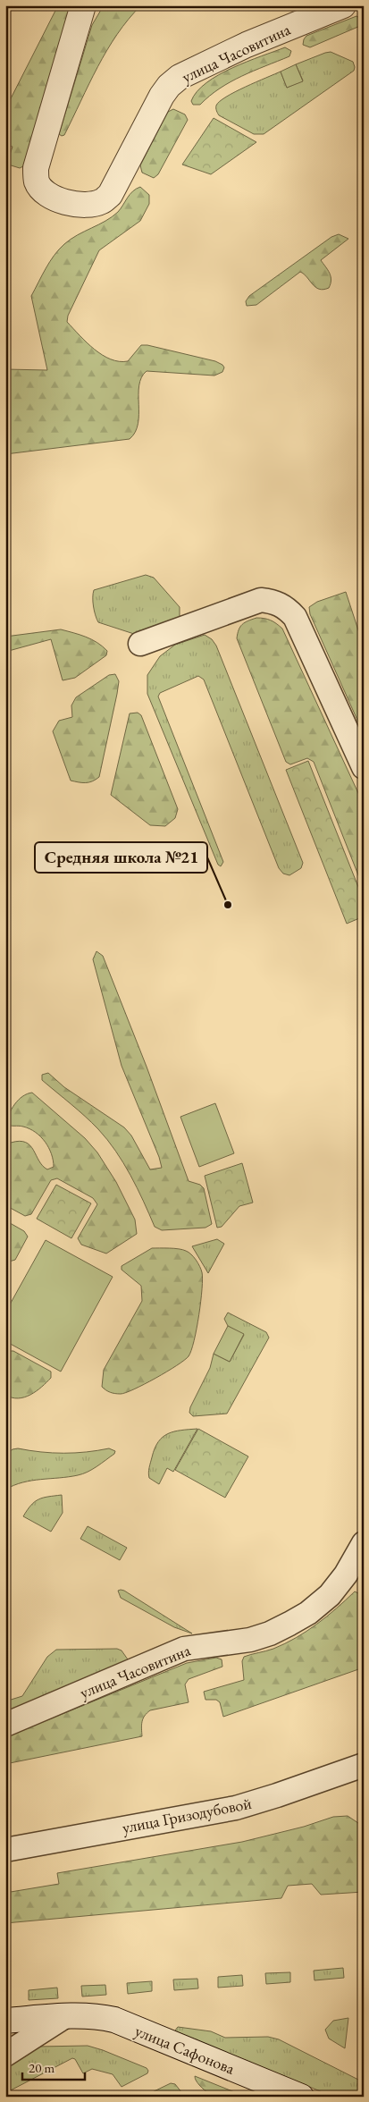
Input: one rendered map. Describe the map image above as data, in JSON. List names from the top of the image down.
{
  "streets": {
    "street": ["улица Часовитина", "улица Гризодубовой", "улица Сафонова"]
  },
  "places": ["Средняя школа №21"],
  "scale_bar": "20 m"
}
